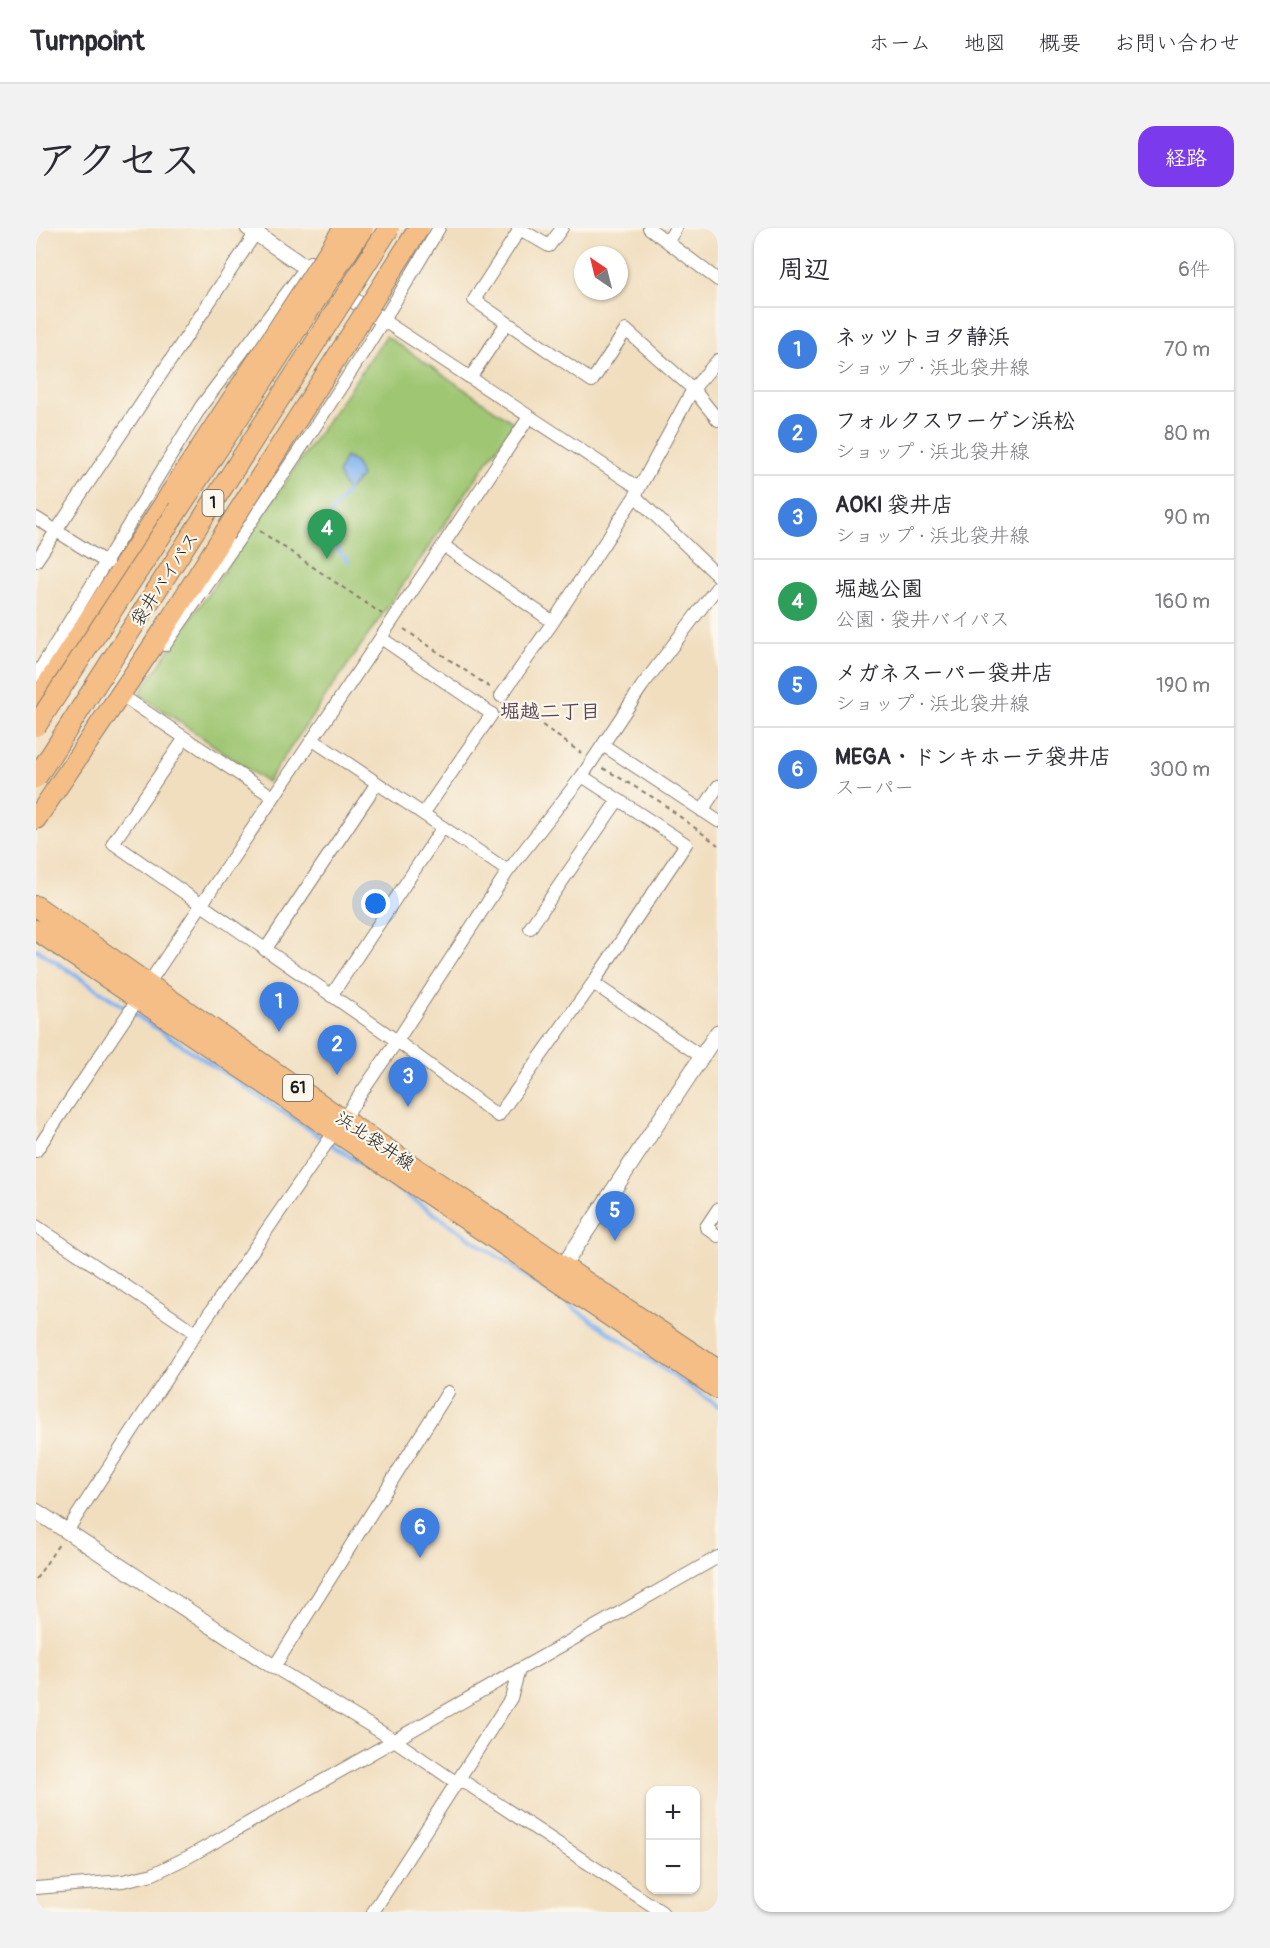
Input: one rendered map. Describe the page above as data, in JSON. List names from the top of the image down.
{
  "streets": {
    "main road": [
      "1",
      "袋井バイパス",
      "61",
      "浜北袋井線"
    ]
  },
  "districts": ["堀越二丁目"],
  "north": "top left",
  "page": {
    "header": "Turnpoint",
    "nav": [
      "ホーム",
      "地図",
      "概要",
      "お問い合わせ"
    ],
    "title": "アクセス",
    "buttons": "経路",
    "heading": ["周辺", "6件"],
    "list": [
      {
        "mark": "1",
        "name": "ネッツトヨタ静浜",
        "note": "ショップ · 浜北袋井線",
        "value": "70 m"
      },
      {
        "mark": "2",
        "name": "フォルクスワーゲン浜松",
        "note": "ショップ · 浜北袋井線",
        "value": "80 m"
      },
      {
        "mark": "3",
        "name": "AOKI 袋井店",
        "note": "ショップ · 浜北袋井線",
        "value": "90 m"
      },
      {
        "mark": "4",
        "name": "堀越公園",
        "note": "公園 · 袋井バイパス",
        "value": "160 m"
      },
      {
        "mark": "5",
        "name": "メガネスーパー袋井店",
        "note": "ショップ · 浜北袋井線",
        "value": "190 m"
      },
      {
        "mark": "6",
        "name": "MEGA・ドンキホーテ袋井店",
        "note": "スーパー",
        "value": "300 m"
      }
    ],
    "pins": [
      "4",
      "1",
      "2",
      "3",
      "5",
      "6"
    ],
    "map_buttons": ["+", "−"]
  }
}
